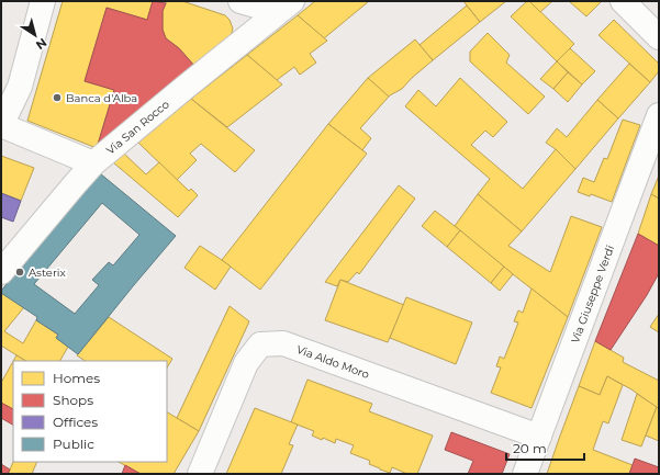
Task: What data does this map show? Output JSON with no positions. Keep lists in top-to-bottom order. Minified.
{"streets":{"street":["Via San Rocco","Via Giuseppe Verdi","Via Aldo Moro"]},"crossings":[["Via Giuseppe Verdi","Via Aldo Moro"]],"places":["Banca d'Alba","Asterix"],"legend":["Homes","Shops","Offices","Public"],"scale_bar":"20 m","north":"bottom right"}
